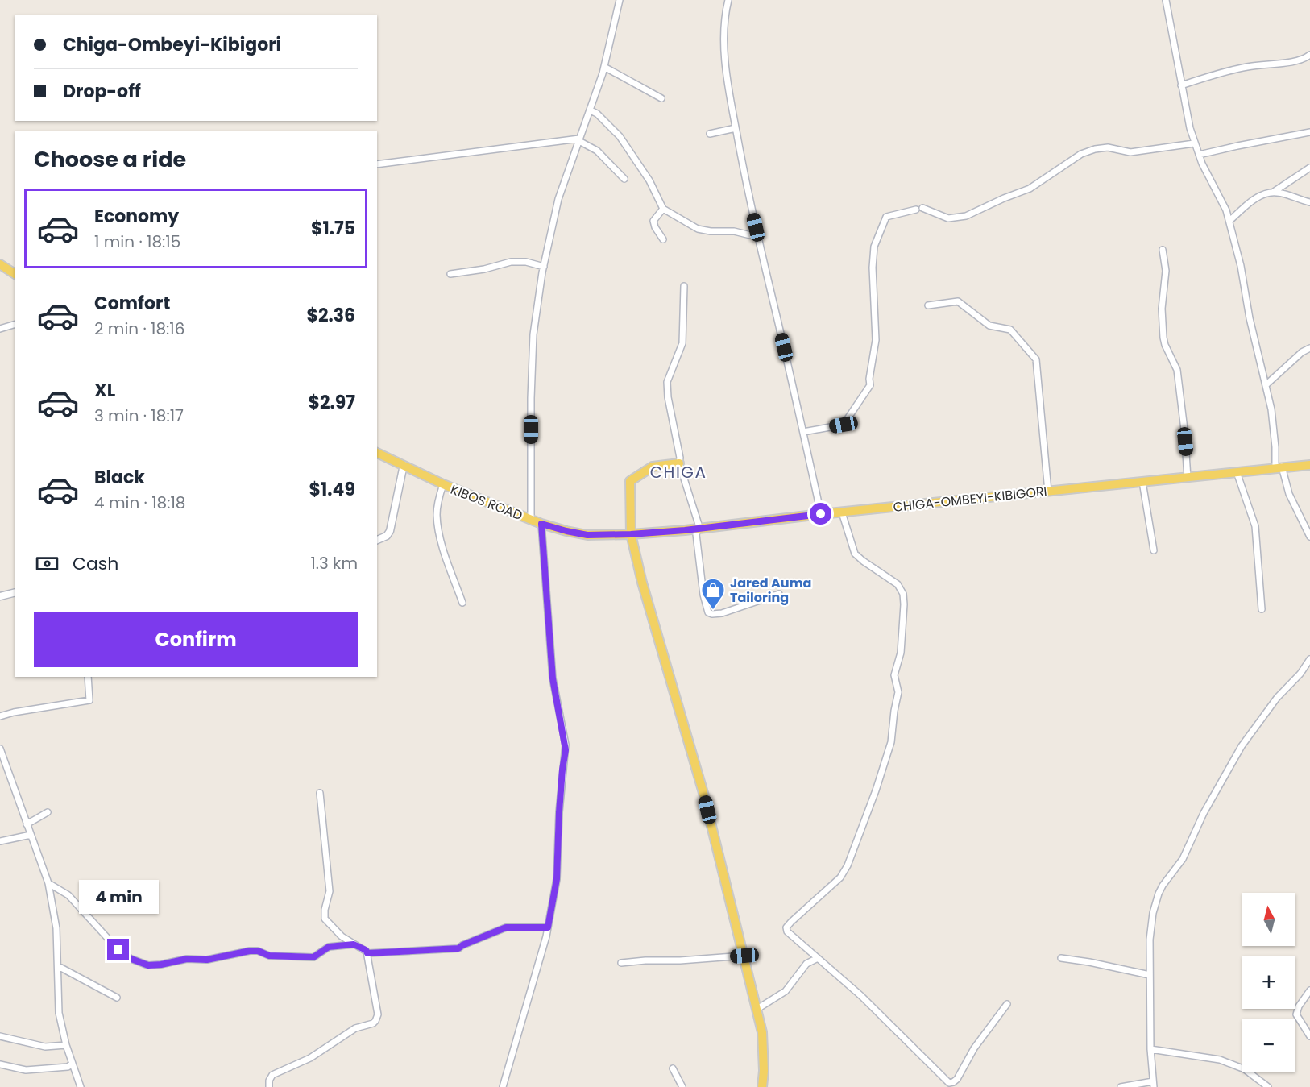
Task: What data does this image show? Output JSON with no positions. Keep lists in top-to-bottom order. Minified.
{"streets":{"main road":["CHIGA-OMBEYI-KIBIGORI","KIBOS ROAD"]},"crossings":[["CHIGA-OMBEYI-KIBIGORI","KIBOS ROAD"]],"districts":["CHIGA"],"places":{"shop":["Jared Auma Tailoring"]},"north":"top","page":{"banner":["Chiga-Ombeyi-Kibigori","Drop-off"],"heading":"Choose a ride","list":[{"name":"Economy","note":"1 min · 18:15","value":"$1.75"},{"name":"Comfort","note":"2 min · 18:16","value":"$2.36"},{"name":"XL","note":"3 min · 18:17","value":"$2.97"},{"name":"Black","note":"4 min · 18:18","value":"$1.49"}],"pay":["Cash","1.3 km"],"buttons":"Confirm","bubble":"4 min","map_buttons":["+","−"]}}
